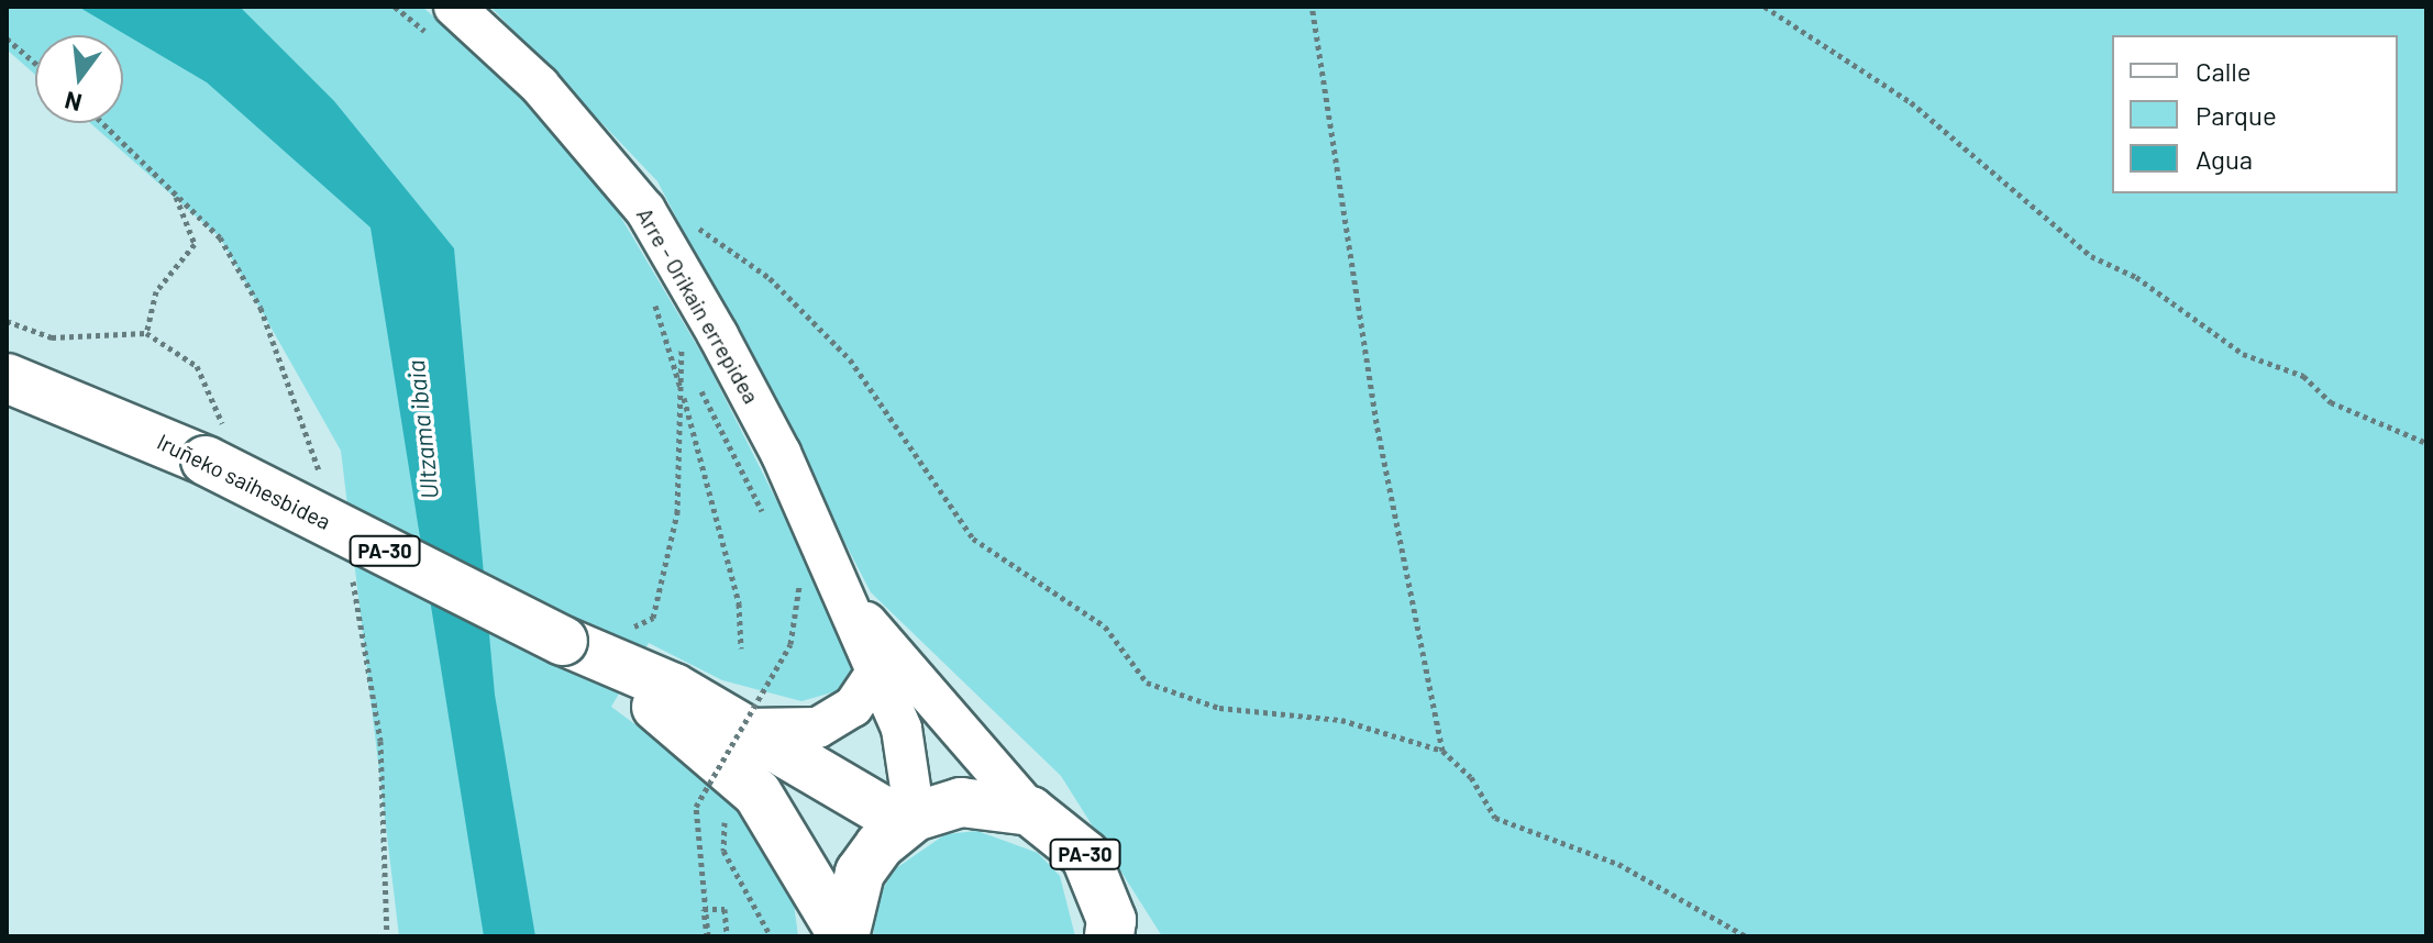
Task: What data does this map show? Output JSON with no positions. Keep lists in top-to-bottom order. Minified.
{"streets":{"highway":["Iruñeko saihesbidea","PA-30"],"main road":["Arre - Orikain errepidea"]},"crossings":[["Arre - Orikain errepidea","Iruñeko saihesbidea"],["Arre - Orikain errepidea","PA-30"],["Iruñeko saihesbidea","PA-30"]],"water":["Ultzama ibaia"],"legend":["Calle","Parque","Agua"],"north":"bottom"}
